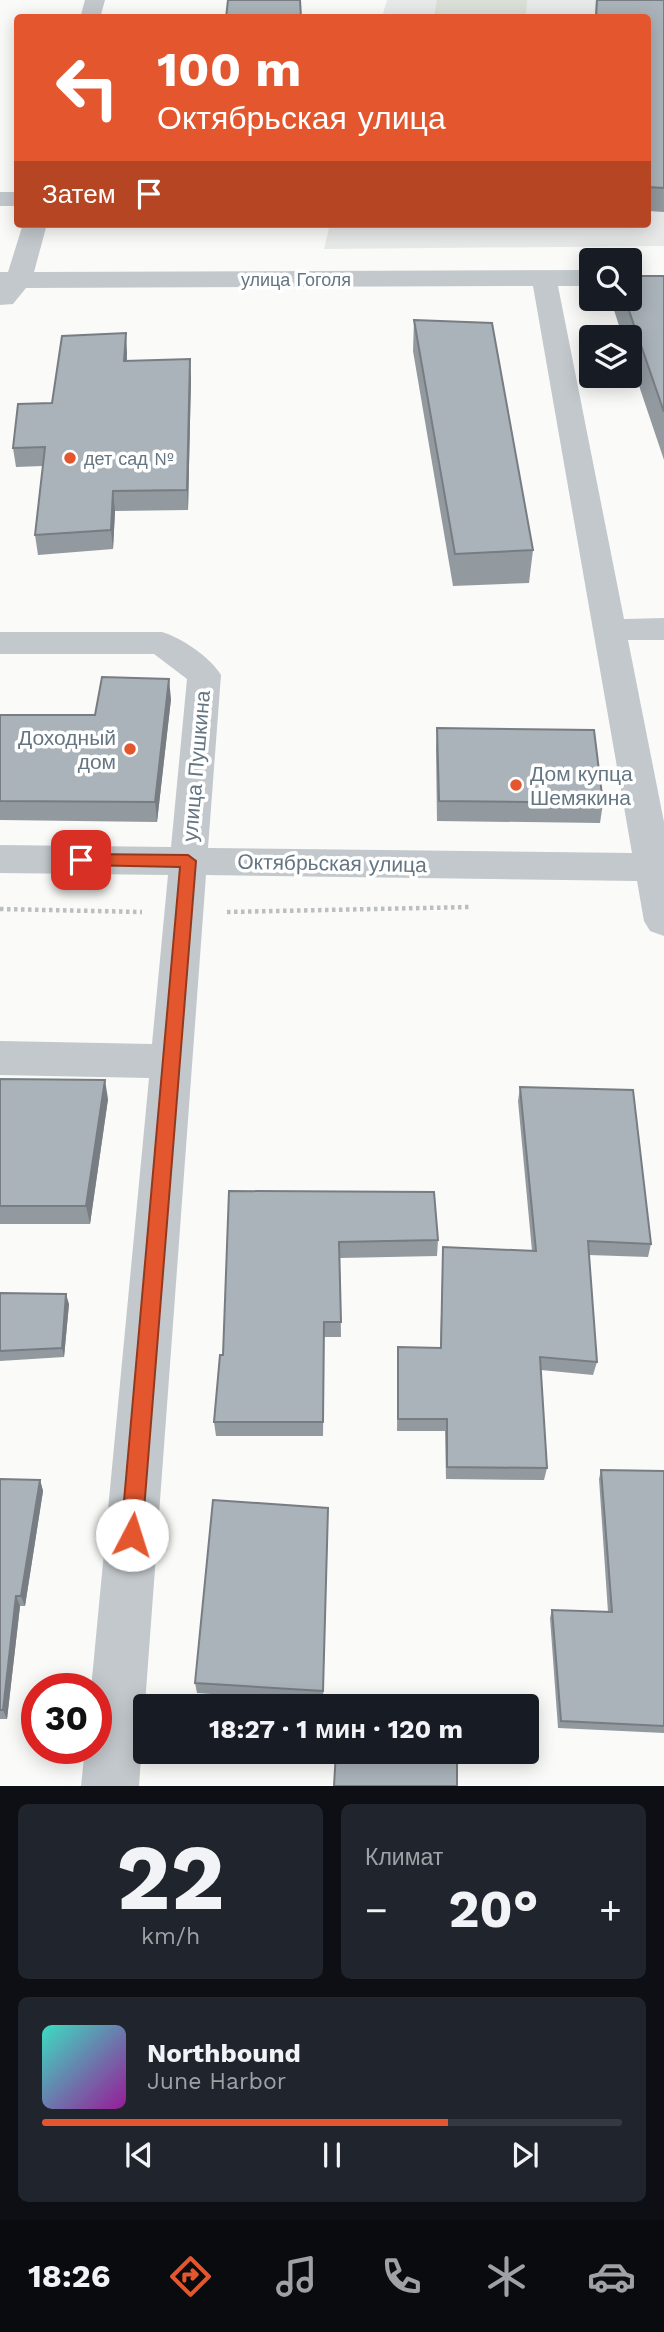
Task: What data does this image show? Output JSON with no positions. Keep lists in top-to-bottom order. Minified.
{"streets":{"street":["улица Гоголя","улица Пушкина","Октябрьская улица"]},"crossings":[["улица Пушкина","Октябрьская улица"]],"places":["дет сад №","Доходный дом","Дом купца Шемякина"],"page":{"turn":["100 m","Октябрьская улица"],"then":"Затем","limit":"30","trip":"18:27 · 1 мин · 120 m","tile":[["22","km/h"],"Климат"],"heat":["−","20°","+"],"song":["Northbound","June Harbor"],"tabs":"18:26"}}
